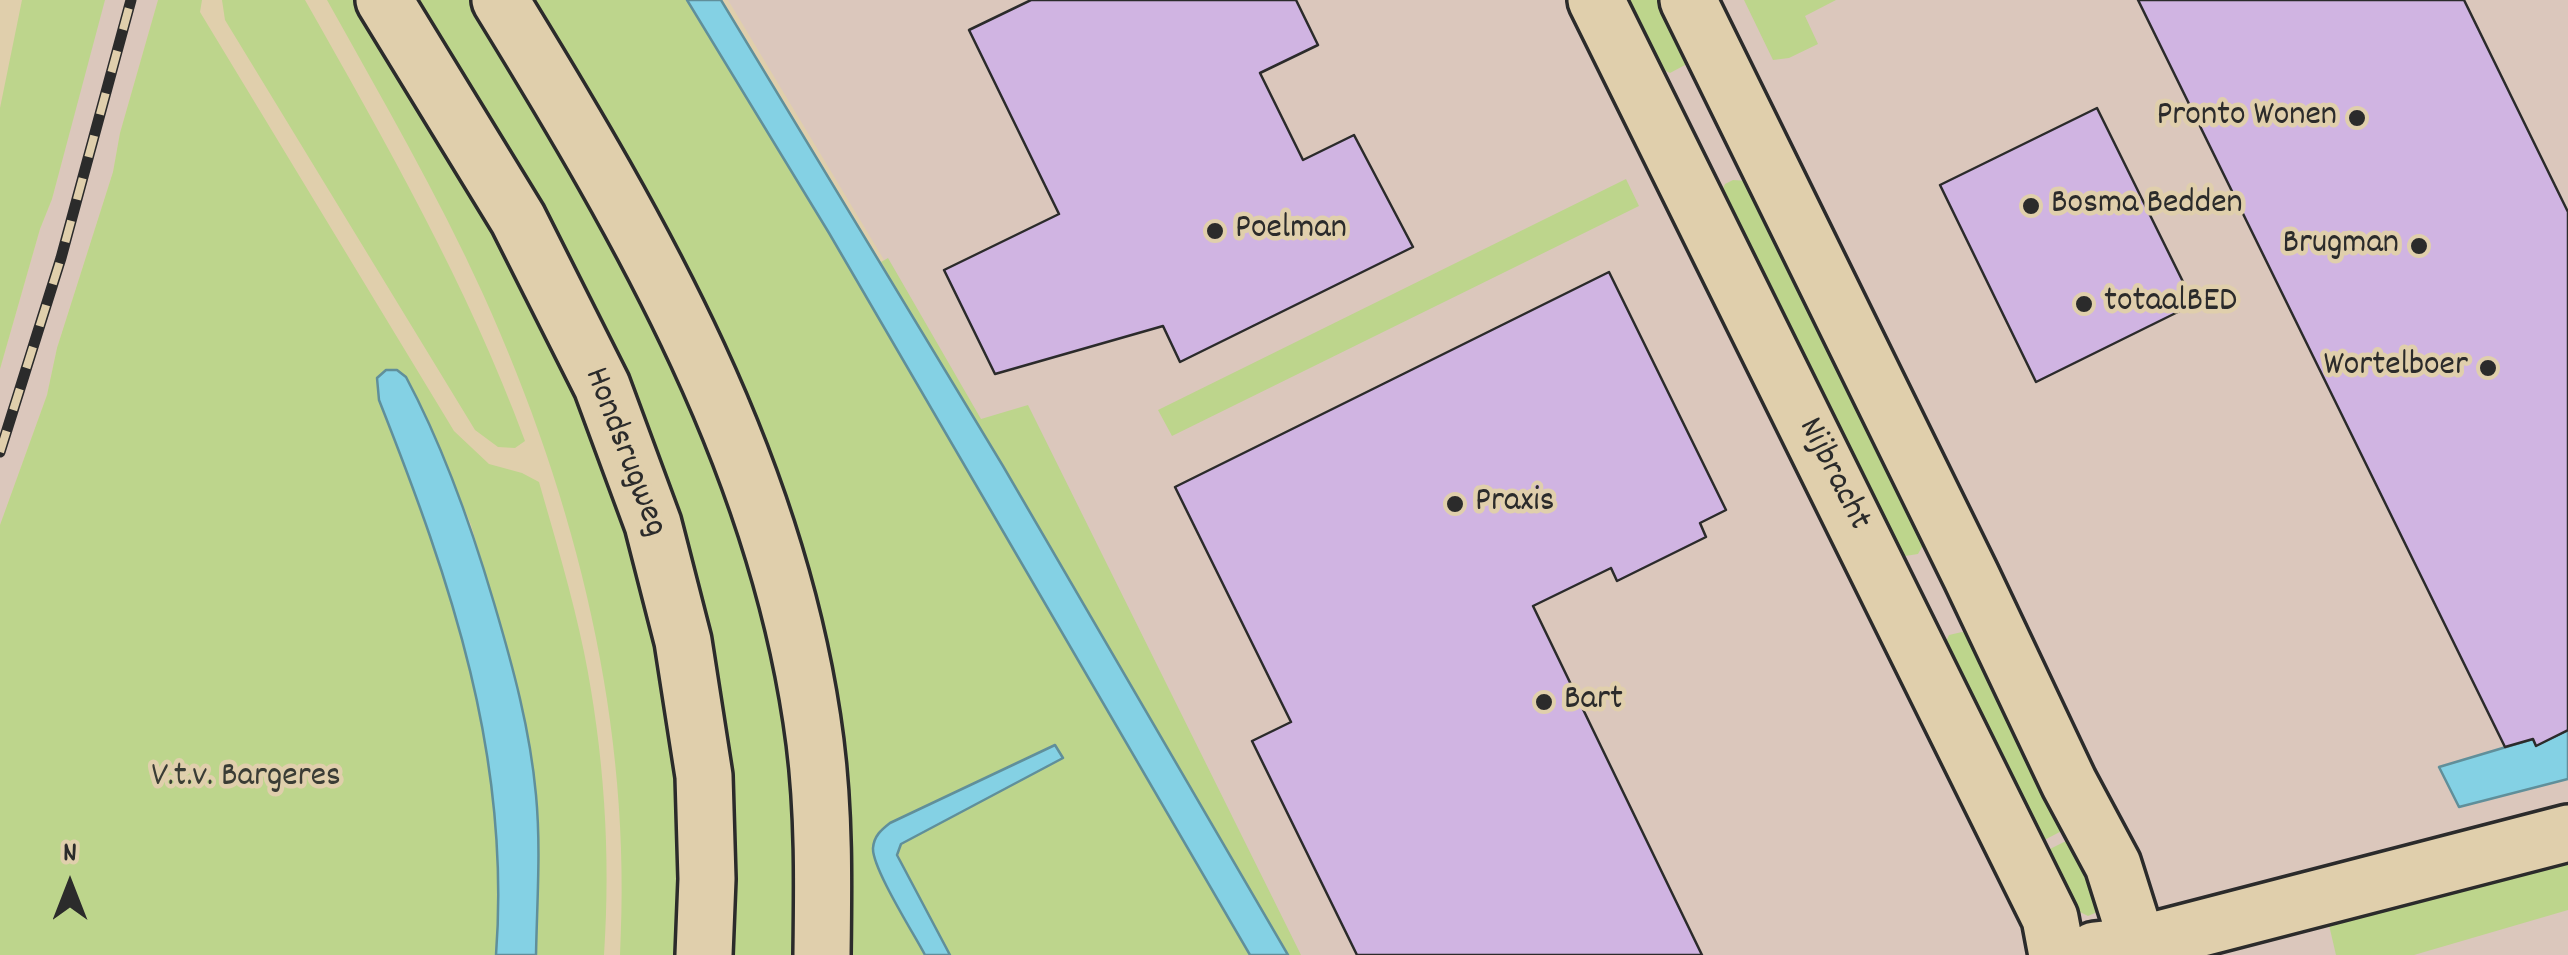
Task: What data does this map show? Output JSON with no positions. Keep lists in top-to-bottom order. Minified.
{"streets":{"street":["Hondsrugweg","Nijbracht"]},"parks":["V.t.v. Bargeres"],"places":["Pronto Wonen","Bosma Bedden","Poelman","Brugman","totaalBED","Wortelboer","Praxis","Bart"],"north":"top"}
